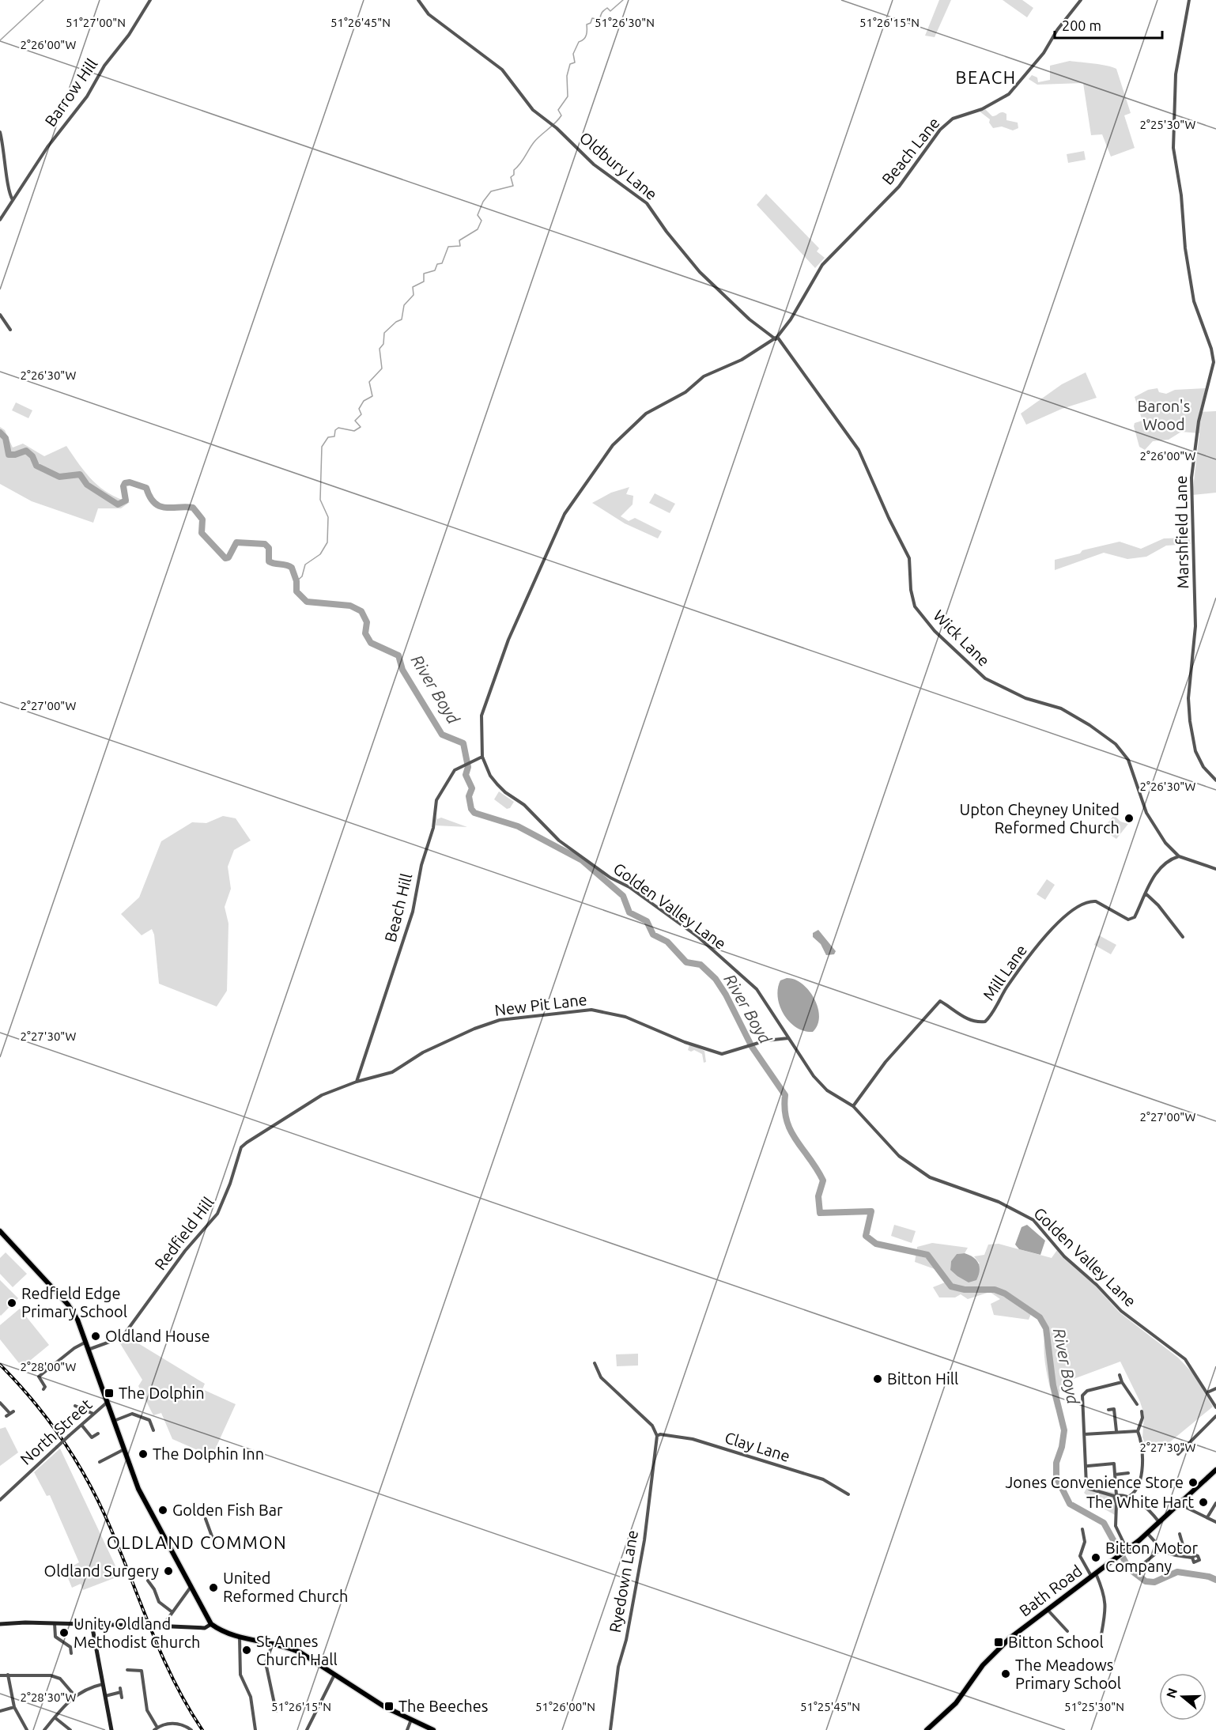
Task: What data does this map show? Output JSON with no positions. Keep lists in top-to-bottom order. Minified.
{"streets":{"main road":["Bath Road"],"street":["Barrow Hill","Beach Lane","Oldbury Lane","Marshfield Lane","Wick Lane","Golden Valley Lane","Beach Hill","Mill Lane","New Pit Lane","Redfield Hill","North Street","Clay Lane","Ryedown Lane"]},"crossings":[["Beach Lane","Oldbury Lane"],["Beach Lane","Wick Lane"],["Oldbury Lane","Wick Lane"],["Wick Lane","Mill Lane"],["Golden Valley Lane","Beach Hill"],["Golden Valley Lane","Mill Lane"],["Golden Valley Lane","New Pit Lane"],["Beach Hill","New Pit Lane"],["Beach Hill","Redfield Hill"],["New Pit Lane","Redfield Hill"],["Clay Lane","Ryedown Lane"]],"districts":["BEACH","OLDLAND COMMON"],"water":["River Boyd"],"parks":["Baron's Wood"],"places":{"other":["Upton Cheyney United Reformed Church","Redfield Edge Primary School","Oldland House","Bitton Hill","The Dolphin Inn","Jones Convenience Store","The White Hart","Golden Fish Bar","Bitton Motor Company","Oldland Surgery","United Reformed Church","Unity Oldland Methodist Church","St Annes Church Hall","The Meadows Primary School"],"transit":["The Dolphin","Bitton School","The Beeches"]},"scale_bar":"200 m","north":"left","coordinates":["51°27'00\"N","51°26'45\"N","51°26'30\"N","51°26'15\"N","2°26'00\"W","2°25'30\"W","2°26'30\"W","2°27'00\"W","2°27'30\"W","2°28'00\"W","2°28'30\"W","51°26'00\"N","51°25'45\"N","51°25'30\"N"]}
